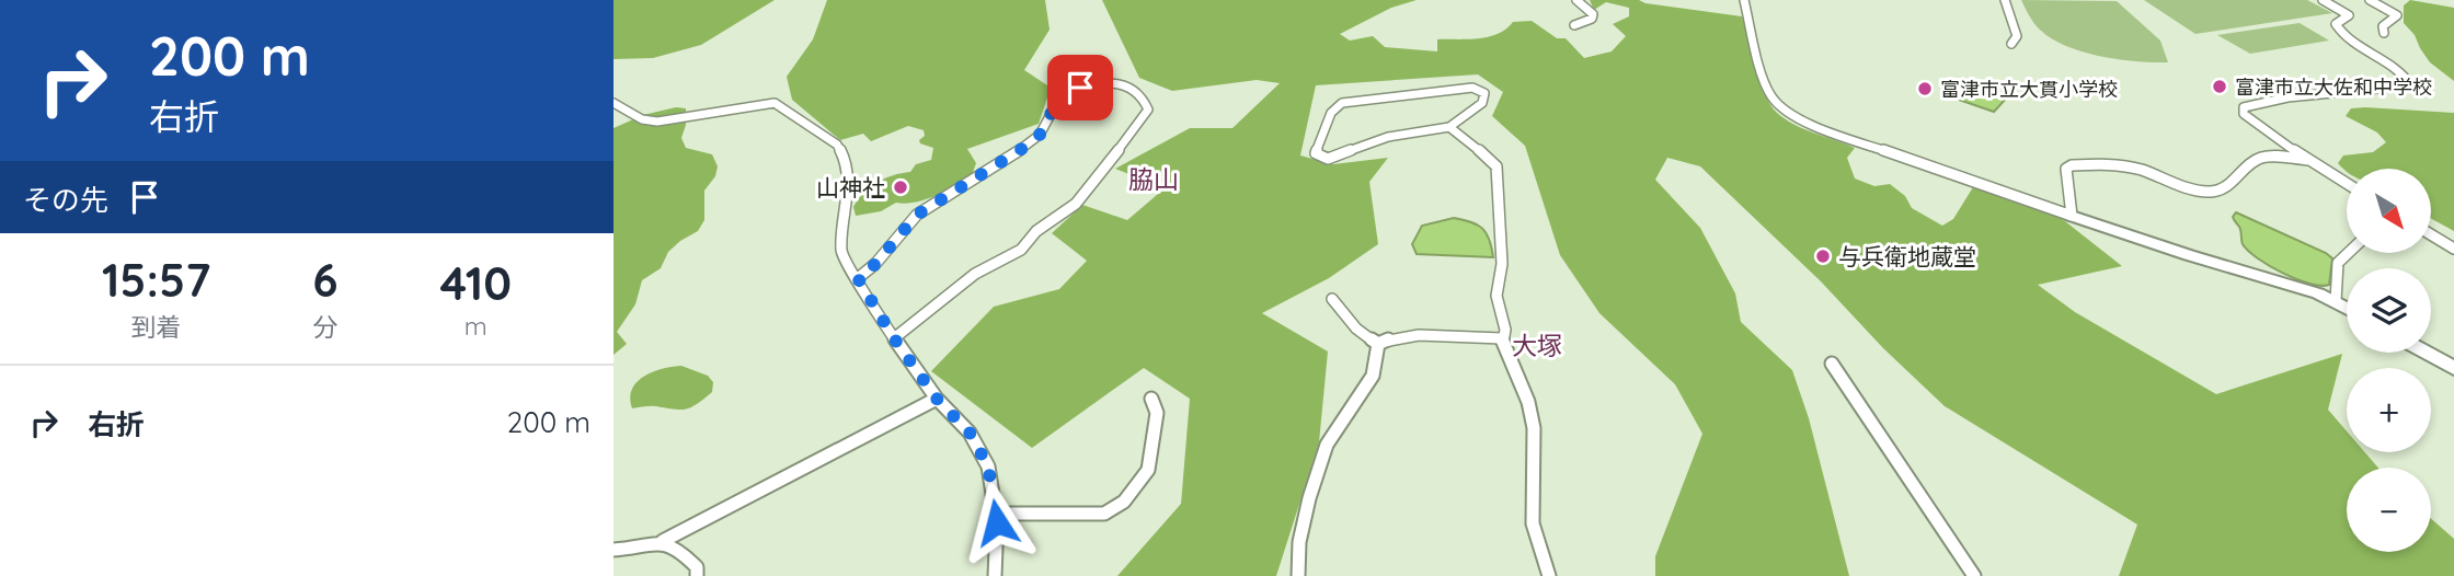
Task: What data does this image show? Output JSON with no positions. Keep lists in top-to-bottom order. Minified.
{"districts":["脇山","大塚"],"places":["富津市立大佐和中学校","富津市立大貫小学校","山神社","与兵衛地蔵堂"],"north":"bottom right","page":{"turn":["200 m","右折"],"then":"その先","map_buttons":["+","−"],"eta":["15:57","到着","6","分","410","m"],"list":[{"name":"右折","value":"200 m"}]}}
